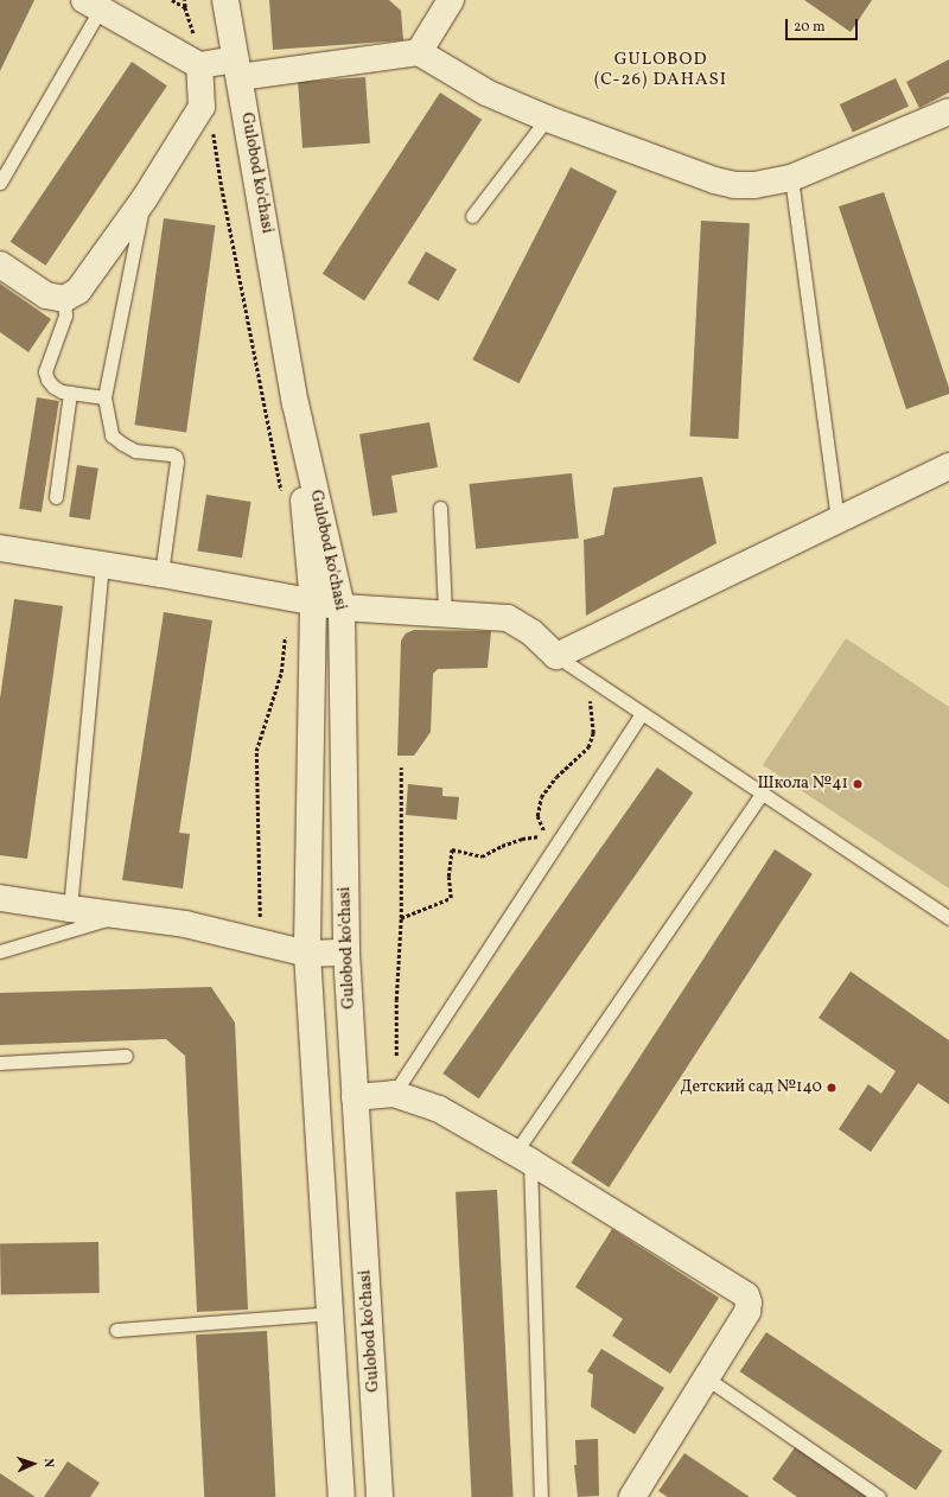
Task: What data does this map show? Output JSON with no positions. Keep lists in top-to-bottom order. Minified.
{"streets":{"street":["Gulobod ko'chasi"]},"districts":["GULOBOD (C-26) DAHASI"],"places":["Школа №41","Детский сад №140"],"scale_bar":"20 m","north":"right"}
